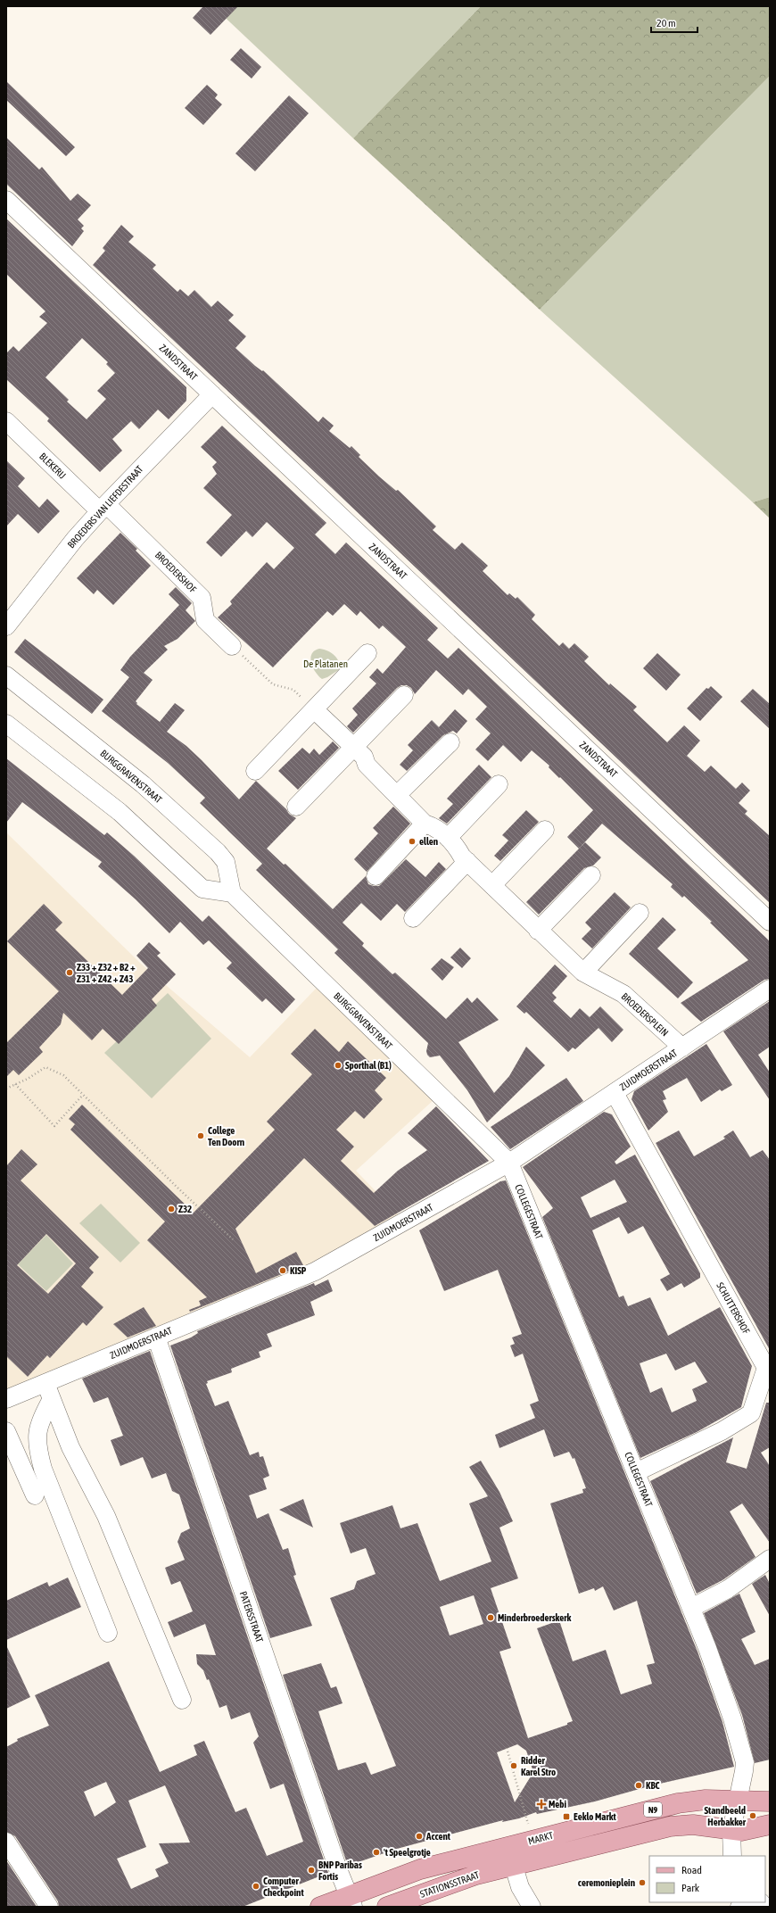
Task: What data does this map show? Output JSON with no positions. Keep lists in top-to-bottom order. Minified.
{"streets":{"main road":["N9","MARKT","STATIONSSTRAAT"],"street":["ZANDSTRAAT","BLEKERIJ","BROEDERS VAN LIEFDESTRAAT","BROEDERSHOF","BURGGRAVENSTRAAT","BROEDERSPLEIN","ZUIDMOERSTRAAT","COLLEGESTRAAT","SCHUTTERSHOF","PATERSSTRAAT"]},"crossings":[["ZANDSTRAAT","BROEDERS VAN LIEFDESTRAAT"],["BLEKERIJ","BROEDERS VAN LIEFDESTRAAT"],["BLEKERIJ","BROEDERSHOF"],["BROEDERS VAN LIEFDESTRAAT","BROEDERSHOF"],["BURGGRAVENSTRAAT","ZUIDMOERSTRAAT"],["BURGGRAVENSTRAAT","COLLEGESTRAAT"],["BROEDERSPLEIN","ZUIDMOERSTRAAT"],["ZUIDMOERSTRAAT","COLLEGESTRAAT"],["ZUIDMOERSTRAAT","SCHUTTERSHOF"],["ZUIDMOERSTRAAT","PATERSSTRAAT"],["COLLEGESTRAAT","SCHUTTERSHOF"],["COLLEGESTRAAT","MARKT"],["PATERSSTRAAT","N9"],["PATERSSTRAAT","MARKT"],["N9","MARKT"],["MARKT","STATIONSSTRAAT"]],"parks":["De Platanen"],"places":{"other":["ellen","Z33 + Z32 + B2 + Z31 + Z42 + Z43","Sporthal (B1)","College Ten Doorn","Z32","KISP","Minderbroederskerk","Ridder Karel Stro","KBC","Standbeeld Herbakker","Accent","'t Speelgrotje","BNP Paribas Fortis","ceremonieplein","Computer Checkpoint"],"health":["Mebi"],"transit":["Eeklo Markt"]},"legend":["Road","Park"],"scale_bar":"20 m"}
